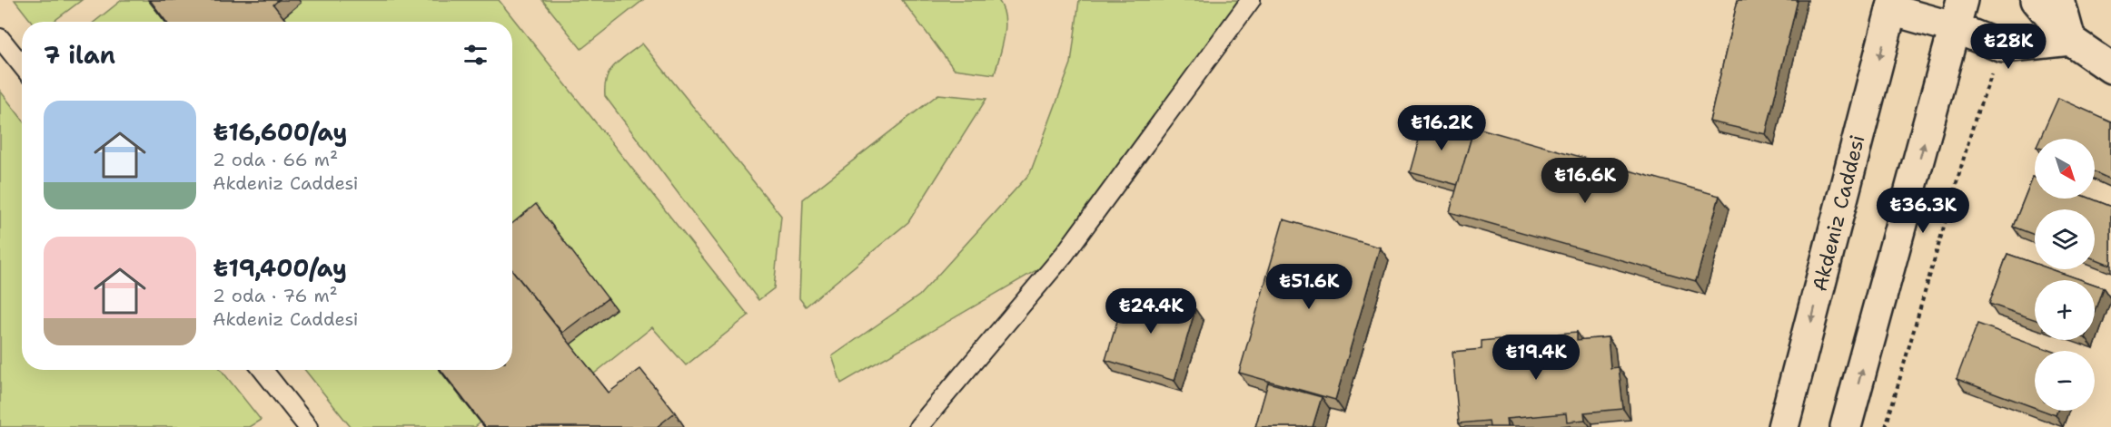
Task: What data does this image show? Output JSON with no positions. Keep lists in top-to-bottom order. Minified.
{"streets":{"main road":["Akdeniz Caddesi"]},"north":"bottom right","page":{"heading":"7 ilan","price":["₺28K","₺16.2K","₺16.6K","₺36.3K","₺51.6K","₺24.4K","₺19.4K"],"list":[{"name":"₺16,600/ay","note":"2 oda · 66 m² · Akdeniz Caddesi"},{"name":"₺19,400/ay","note":"2 oda · 76 m² · Akdeniz Caddesi"}],"map_buttons":["+","−"]}}
